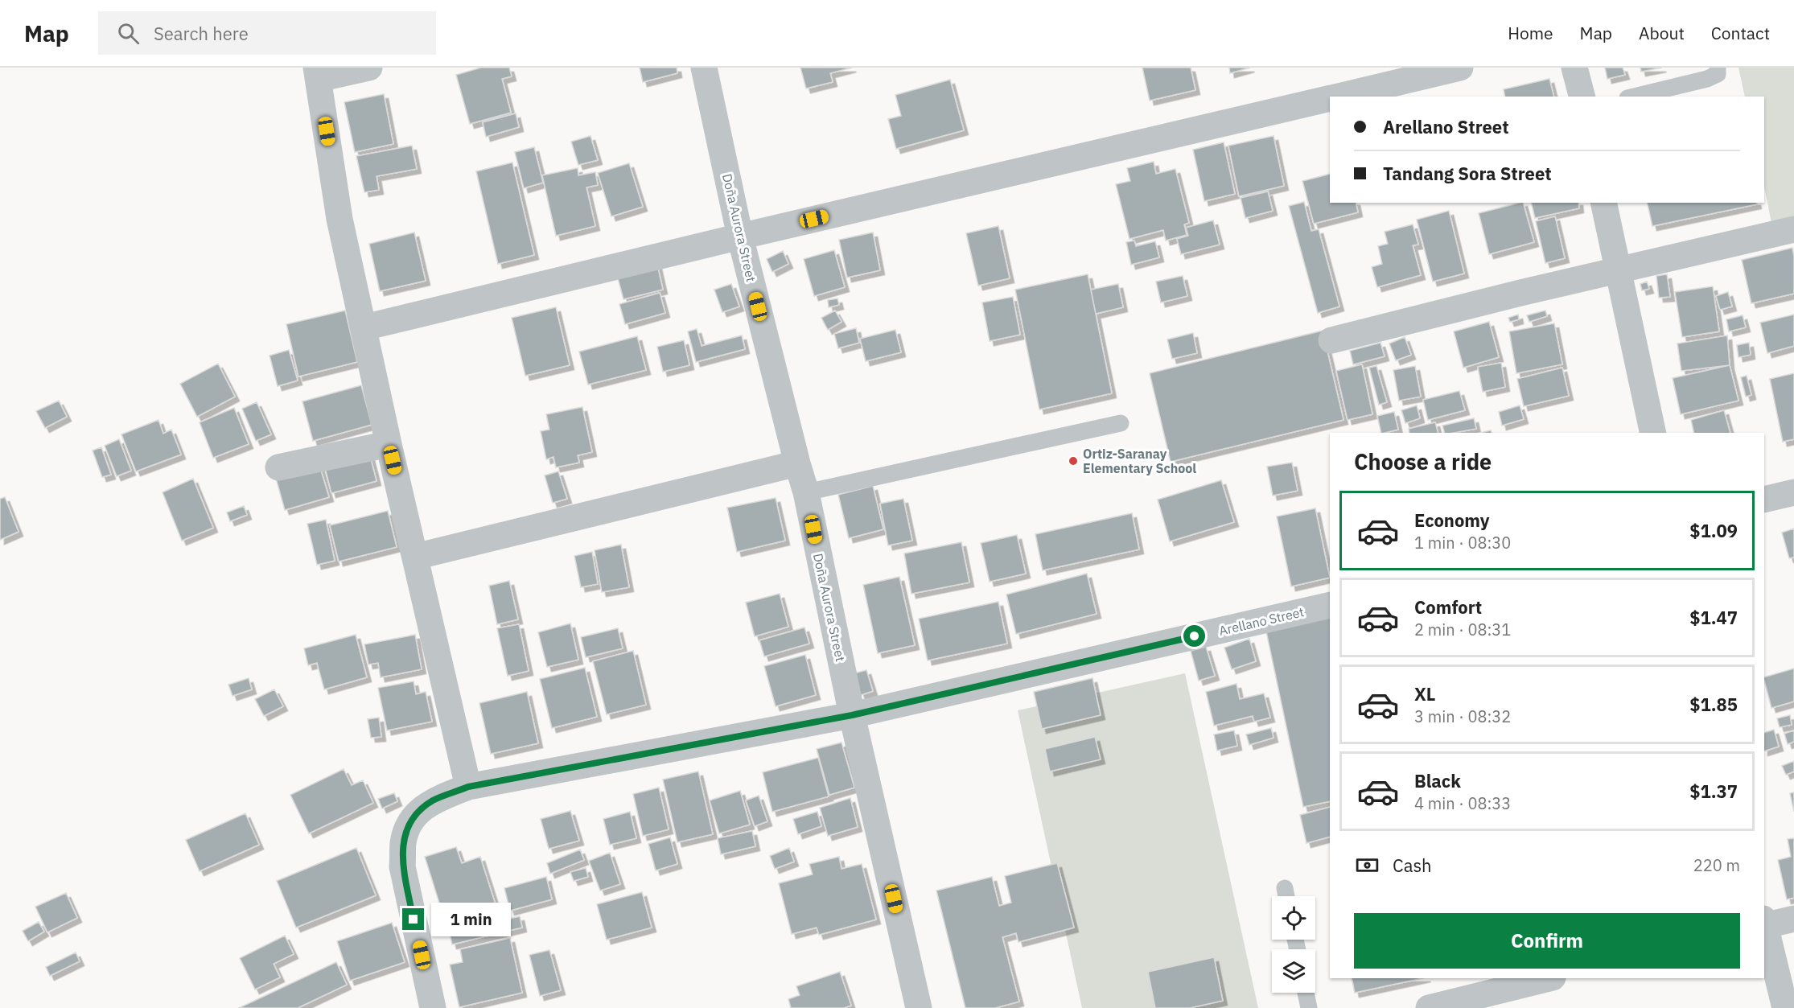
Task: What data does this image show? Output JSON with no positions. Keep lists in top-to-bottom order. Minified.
{"streets":{"street":["Doña Aurora Street","Arellano Street"]},"crossings":[["Doña Aurora Street","Arellano Street"]],"places":["Ortiz-Saranay Elementary School"],"page":{"header":"Map","search":"Search here","nav":["Home","Map","About","Contact"],"banner":["Arellano Street","Tandang Sora Street"],"heading":"Choose a ride","list":[{"name":"Economy","note":"1 min · 08:30","value":"$1.09"},{"name":"Comfort","note":"2 min · 08:31","value":"$1.47"},{"name":"XL","note":"3 min · 08:32","value":"$1.85"},{"name":"Black","note":"4 min · 08:33","value":"$1.37"}],"pay":["Cash","220 m"],"bubble":"1 min","buttons":"Confirm"}}
